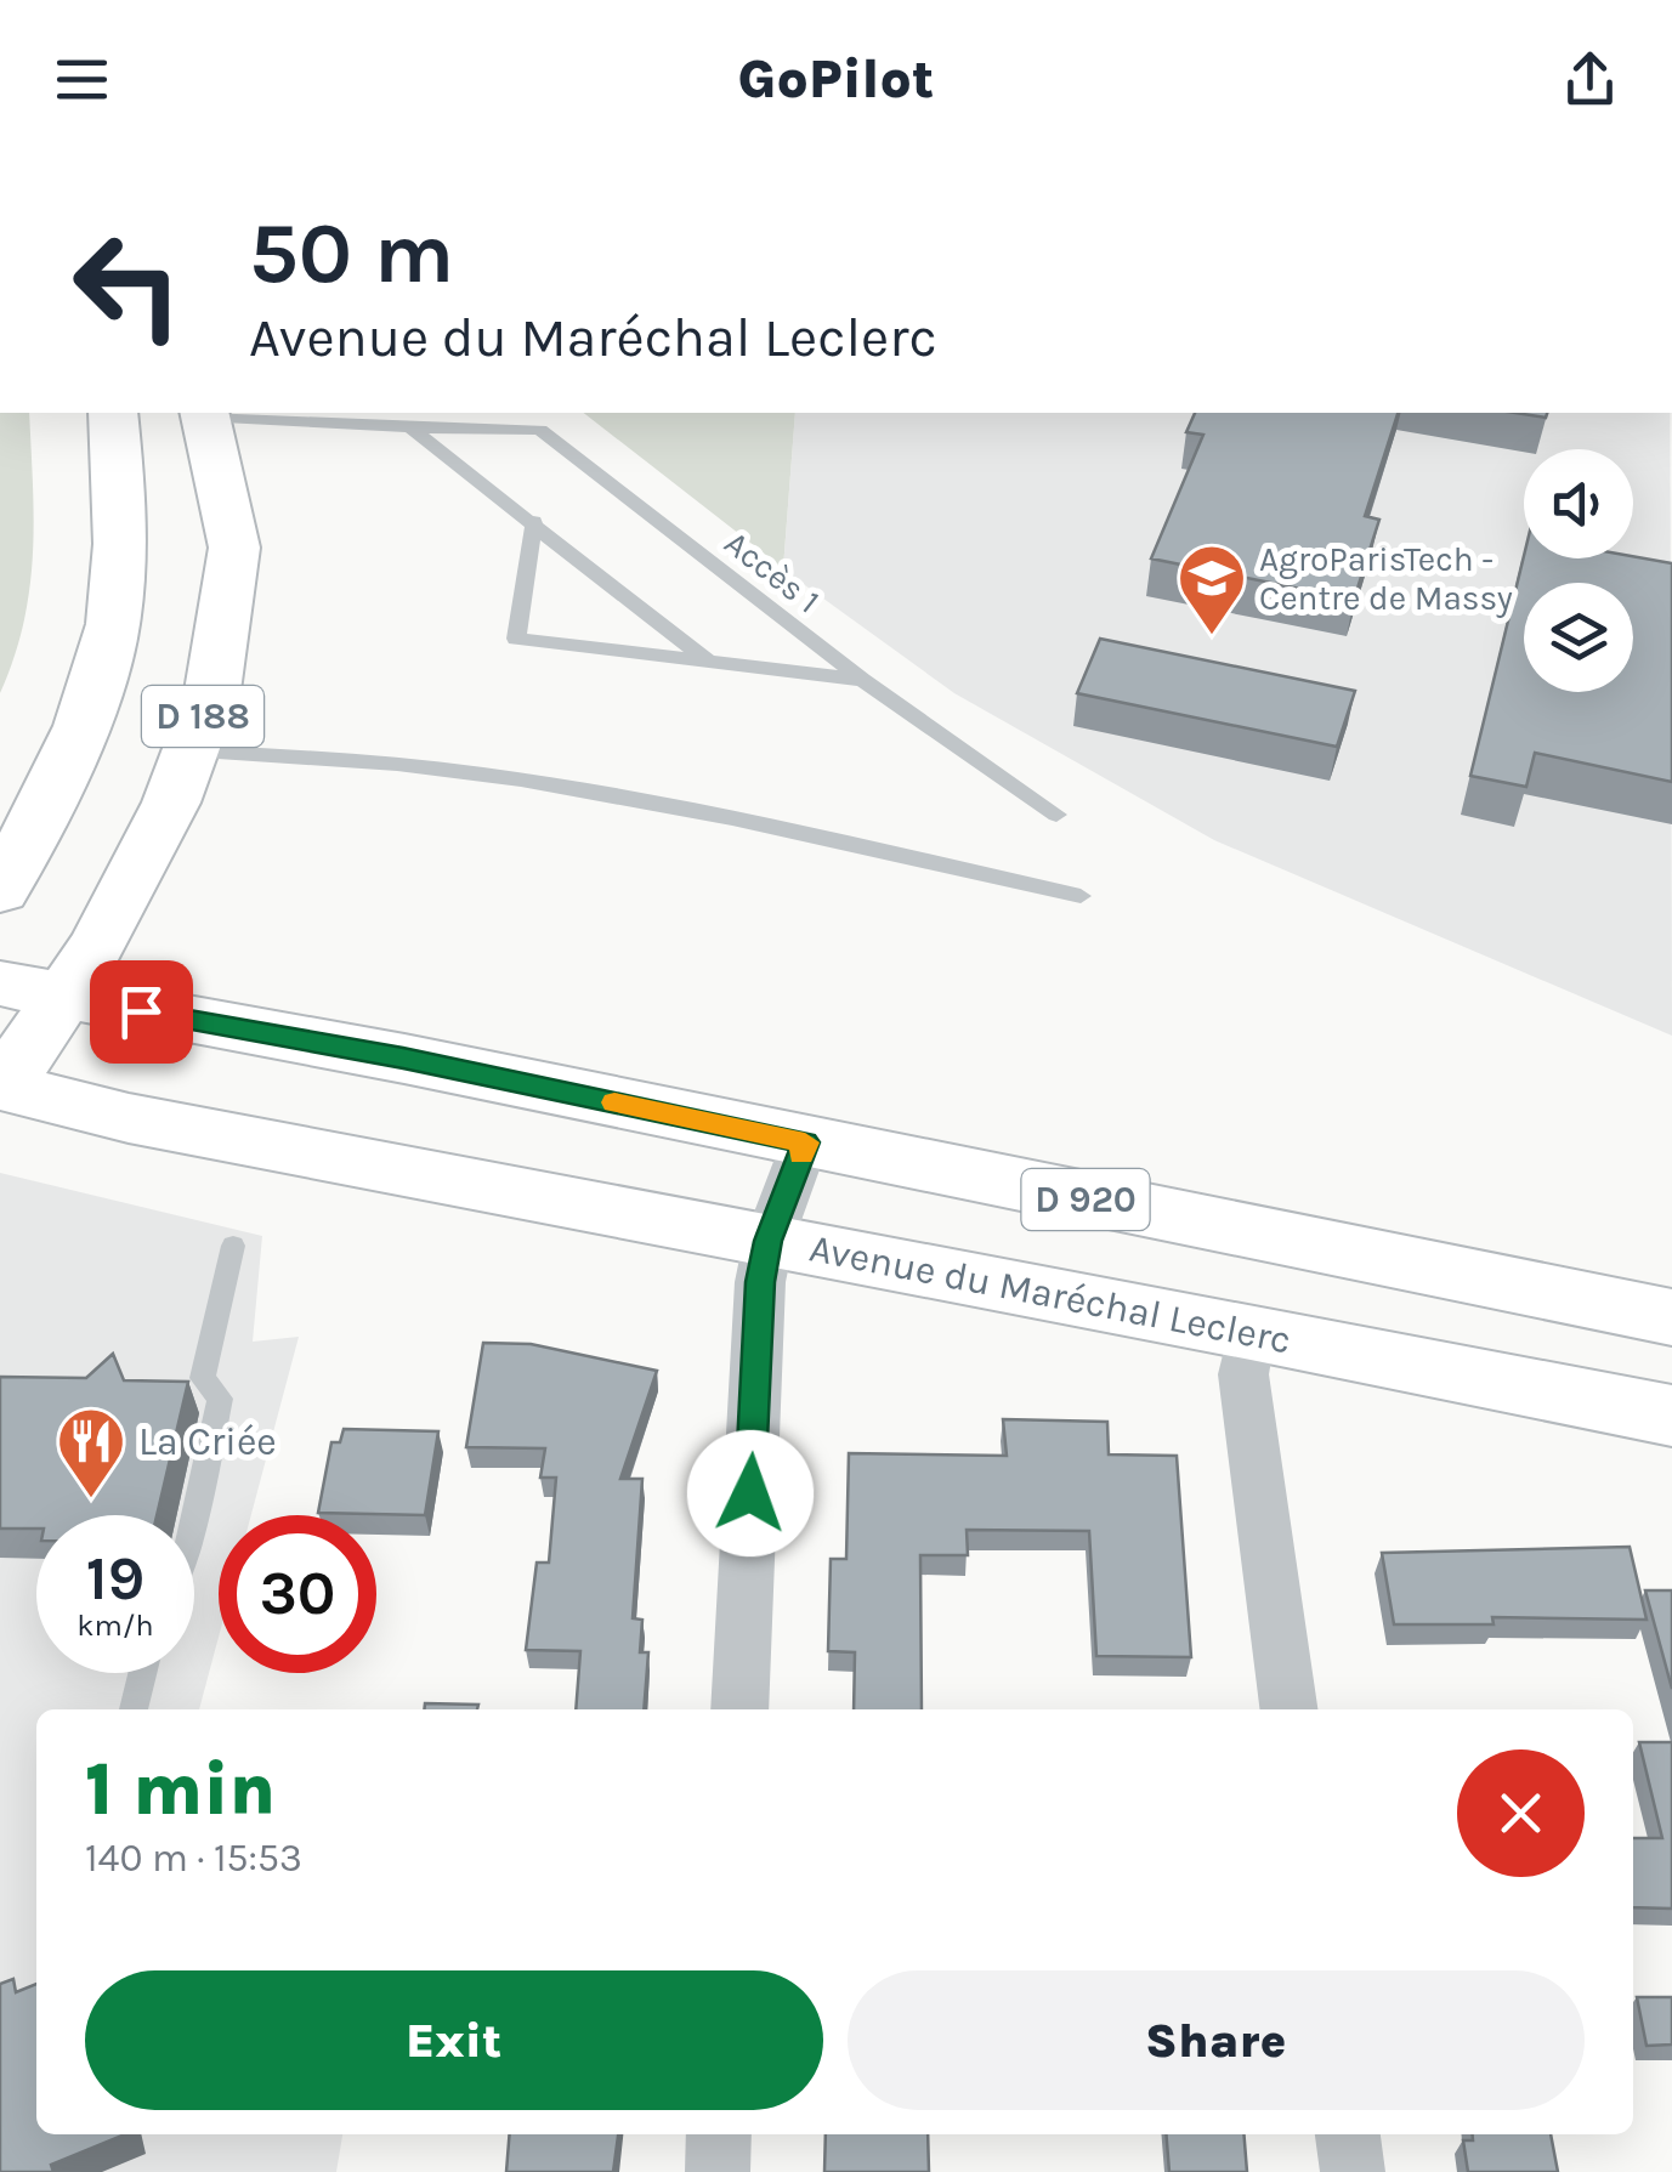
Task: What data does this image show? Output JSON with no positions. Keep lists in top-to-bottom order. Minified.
{"streets":{"main road":["D 188","D 920","Avenue du Maréchal Leclerc"],"lane":["Accès 1"]},"crossings":[["Accès 1","D 188"],["D 188","D 920"],["D 188","Avenue du Maréchal Leclerc"]],"places":{"school or university":["AgroParisTech - Centre de Massy"],"restaurant":["La Criée"]},"page":{"header":"GoPilot","turn":["50 m","Avenue du Maréchal Leclerc"],"speed":"19 km/h","limit":"30","heading":["1 min","140 m · 15:53"],"buttons":["Exit","Share"]}}
